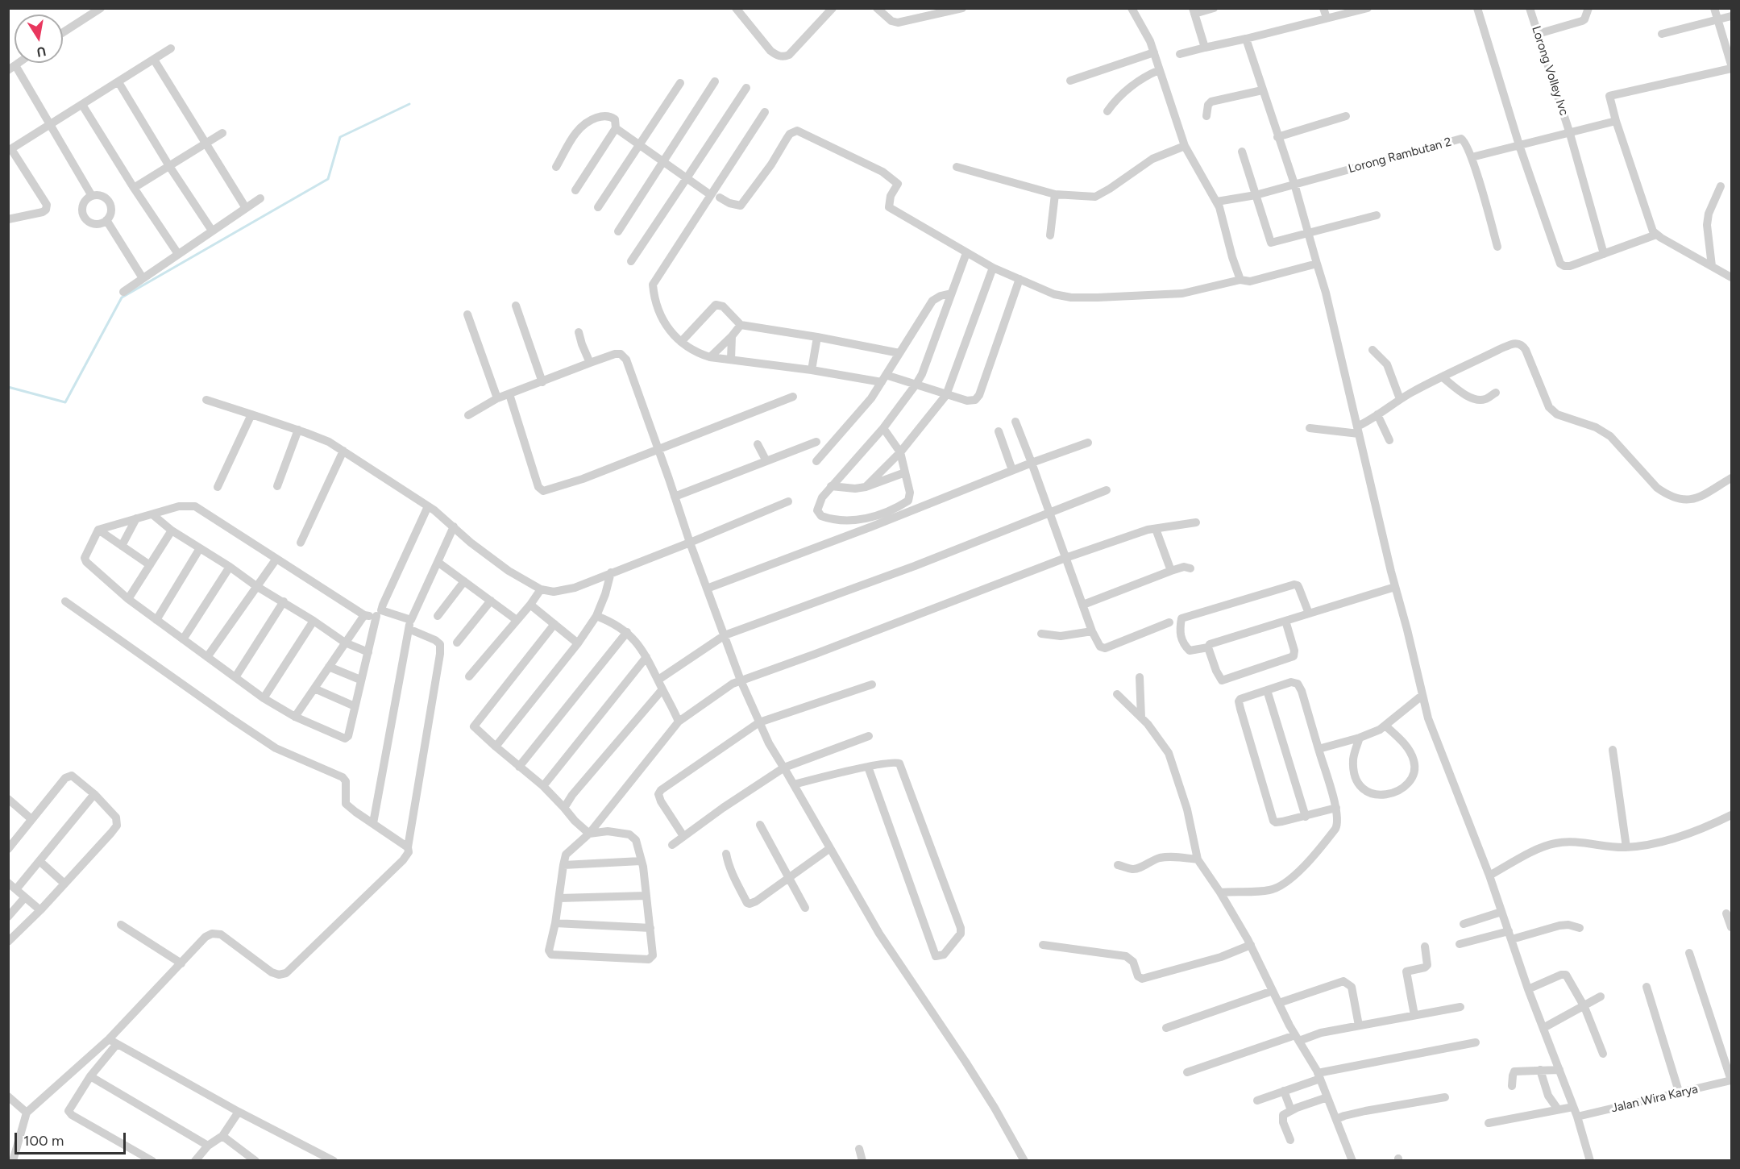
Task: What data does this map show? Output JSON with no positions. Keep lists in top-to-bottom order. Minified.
{"streets":{"street":["Lorong Volley Ivc","Lorong Rambutan 2","Jalan Wira Karya"]},"scale_bar":"100 m","north":"bottom"}
